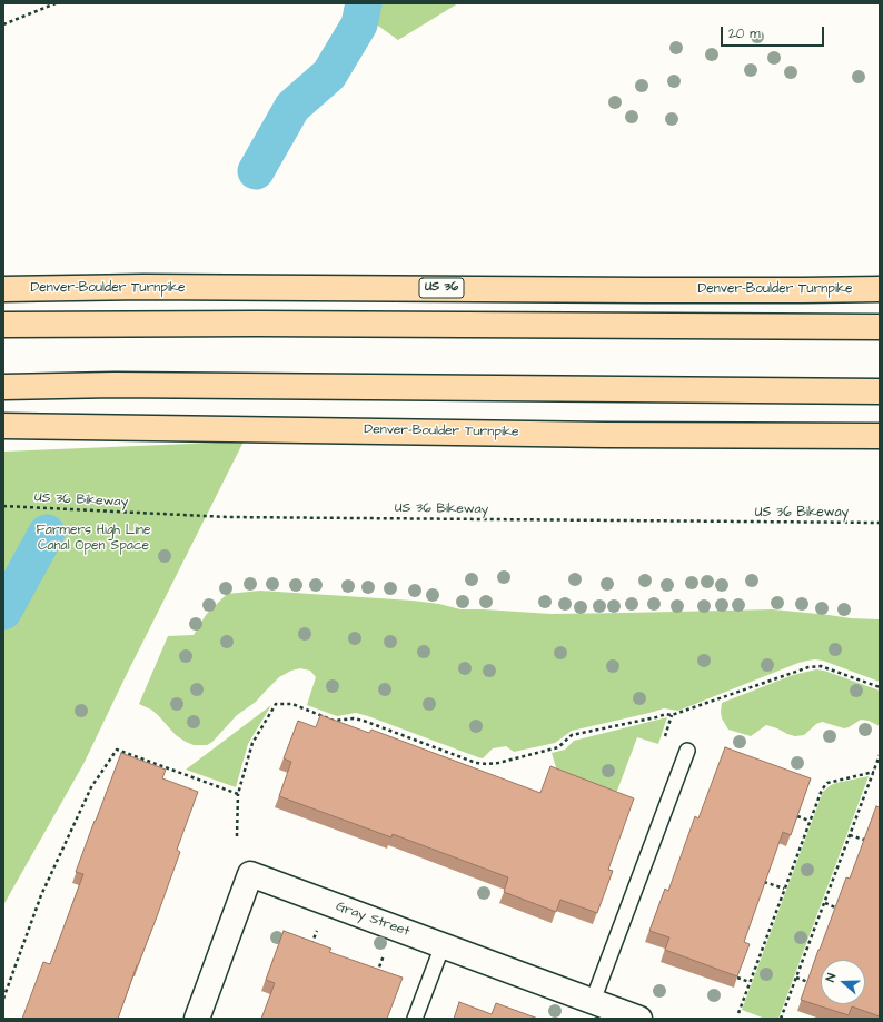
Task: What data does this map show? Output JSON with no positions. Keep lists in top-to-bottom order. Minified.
{"streets":{"highway":["Denver–Boulder Turnpike","US 36"],"street":["Gray Street"],"path":["US 36 Bikeway"]},"parks":["Farmers High Line Canal Open Space"],"scale_bar":"20 m","north":"left"}
